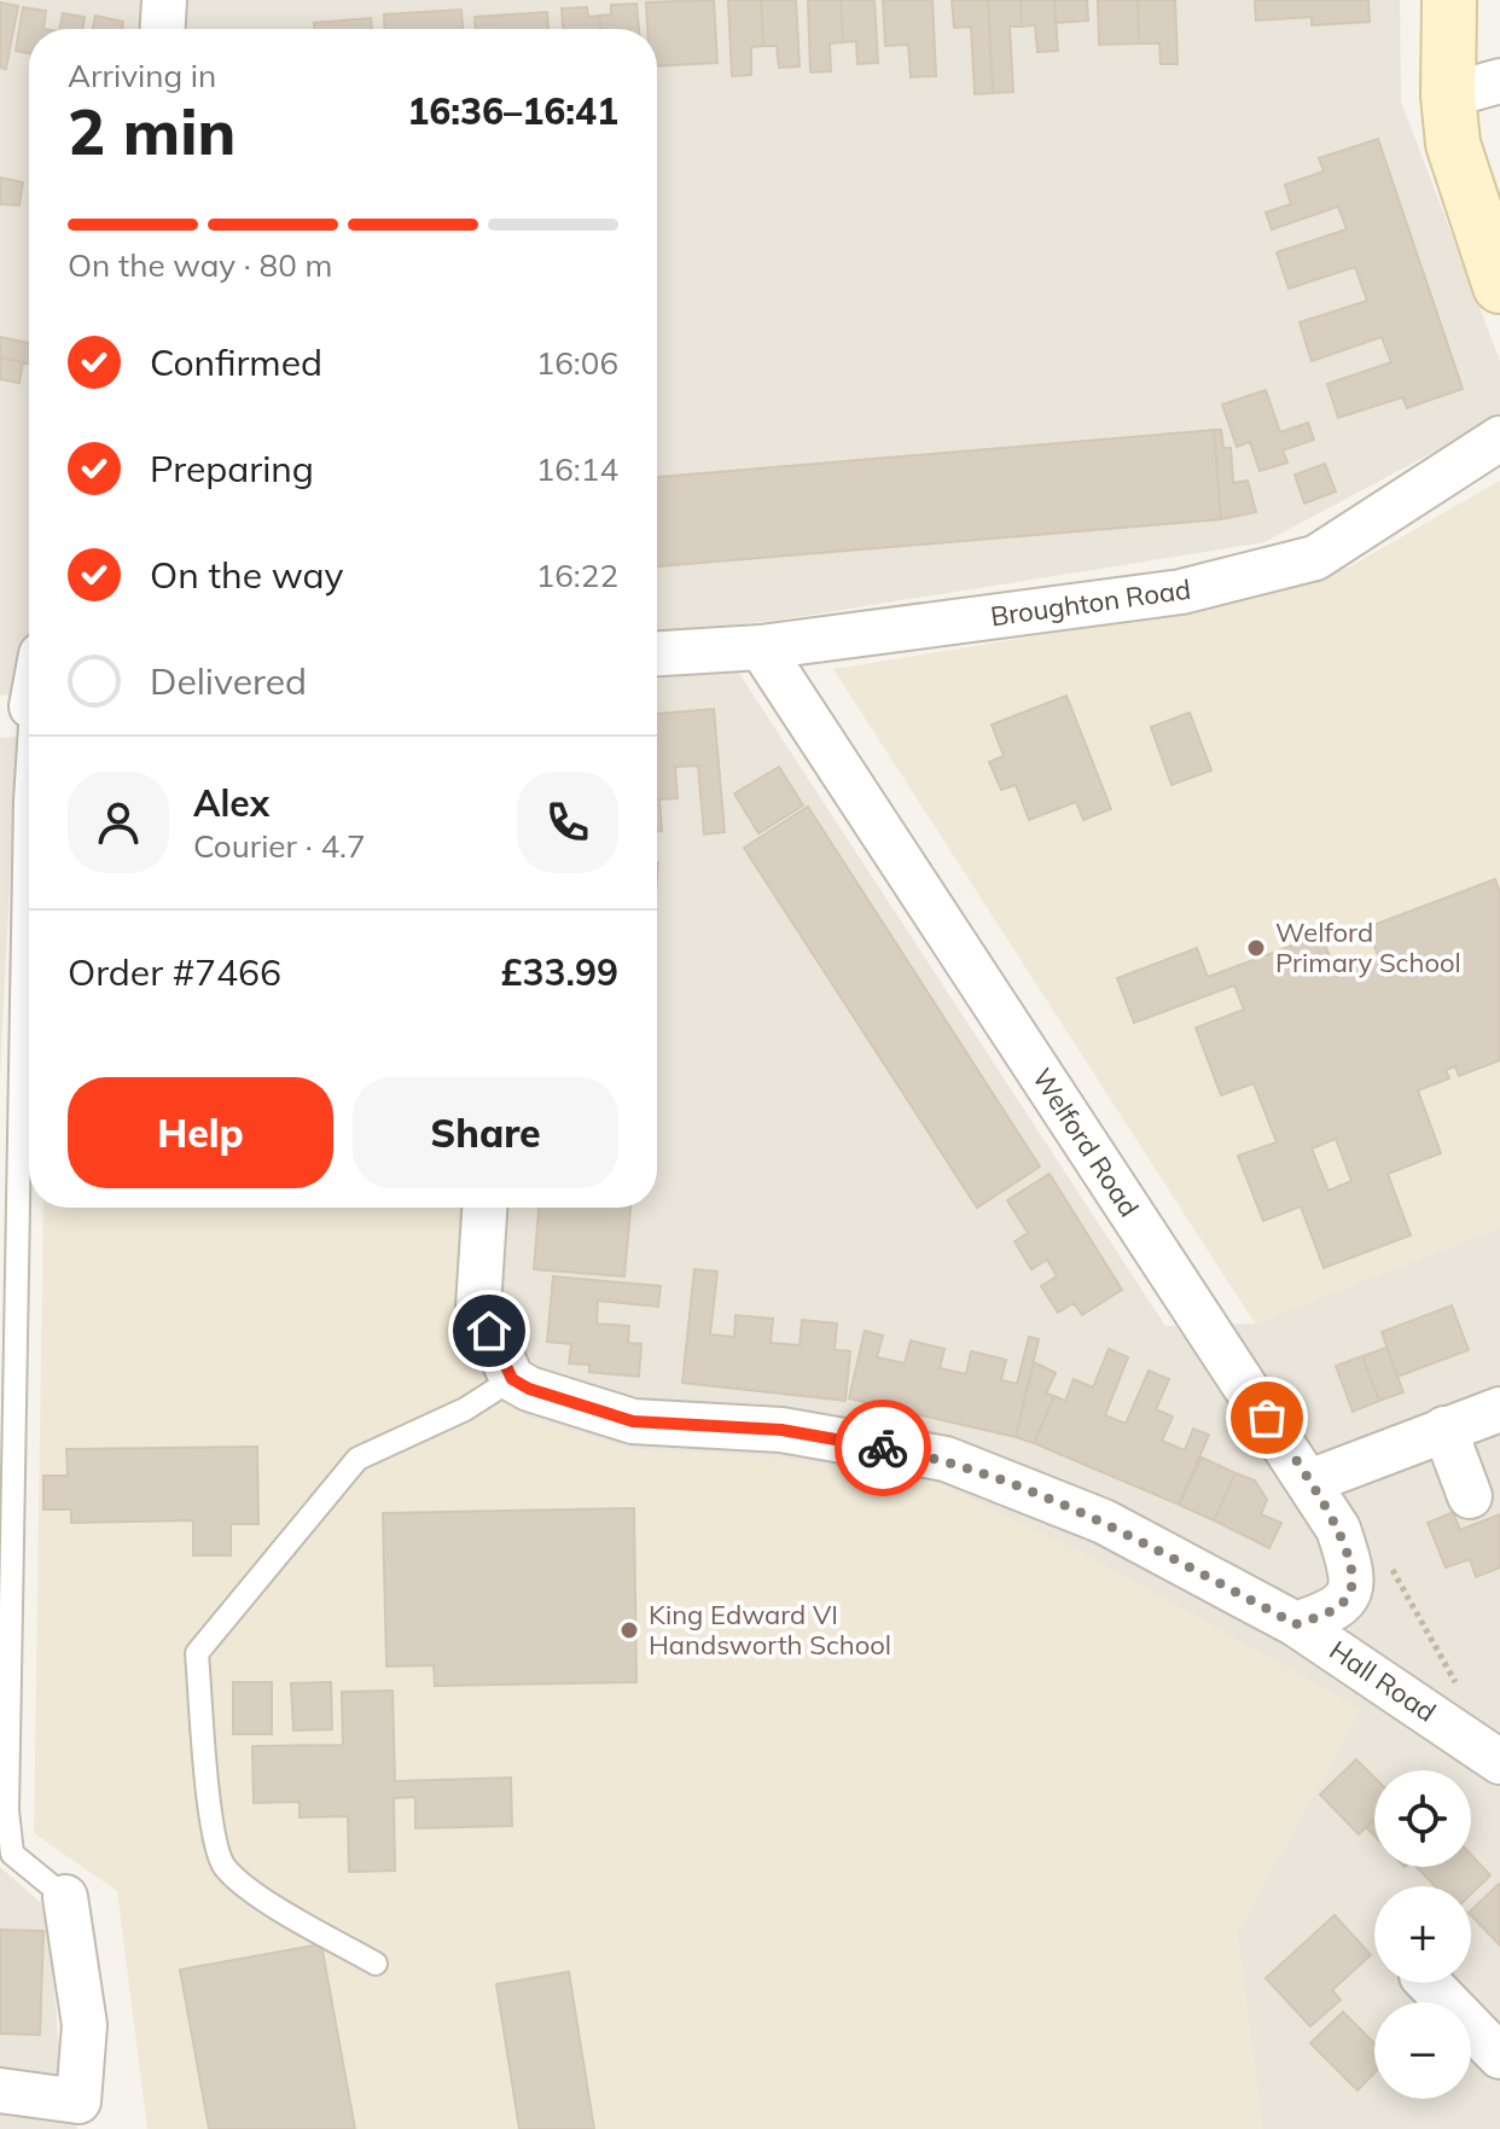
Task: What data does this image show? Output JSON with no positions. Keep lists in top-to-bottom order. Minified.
{"streets":{"street":["Broughton Road","Welford Road","Hall Road"]},"crossings":[["Broughton Road","Welford Road"],["Welford Road","Hall Road"]],"places":["Welford Primary School","King Edward VI Handsworth School"],"page":{"heading":["2 min","Arriving in","16:36–16:41"],"panel":["Alex","Courier · 4.7","Order #7466","£33.99"],"bar":"On the way · 80 m","list":[["Confirmed","16:06"],["Preparing","16:14"],["On the way","16:22"],"Delivered"],"buttons":["Help","Share"],"map_buttons":["+","−"]}}
